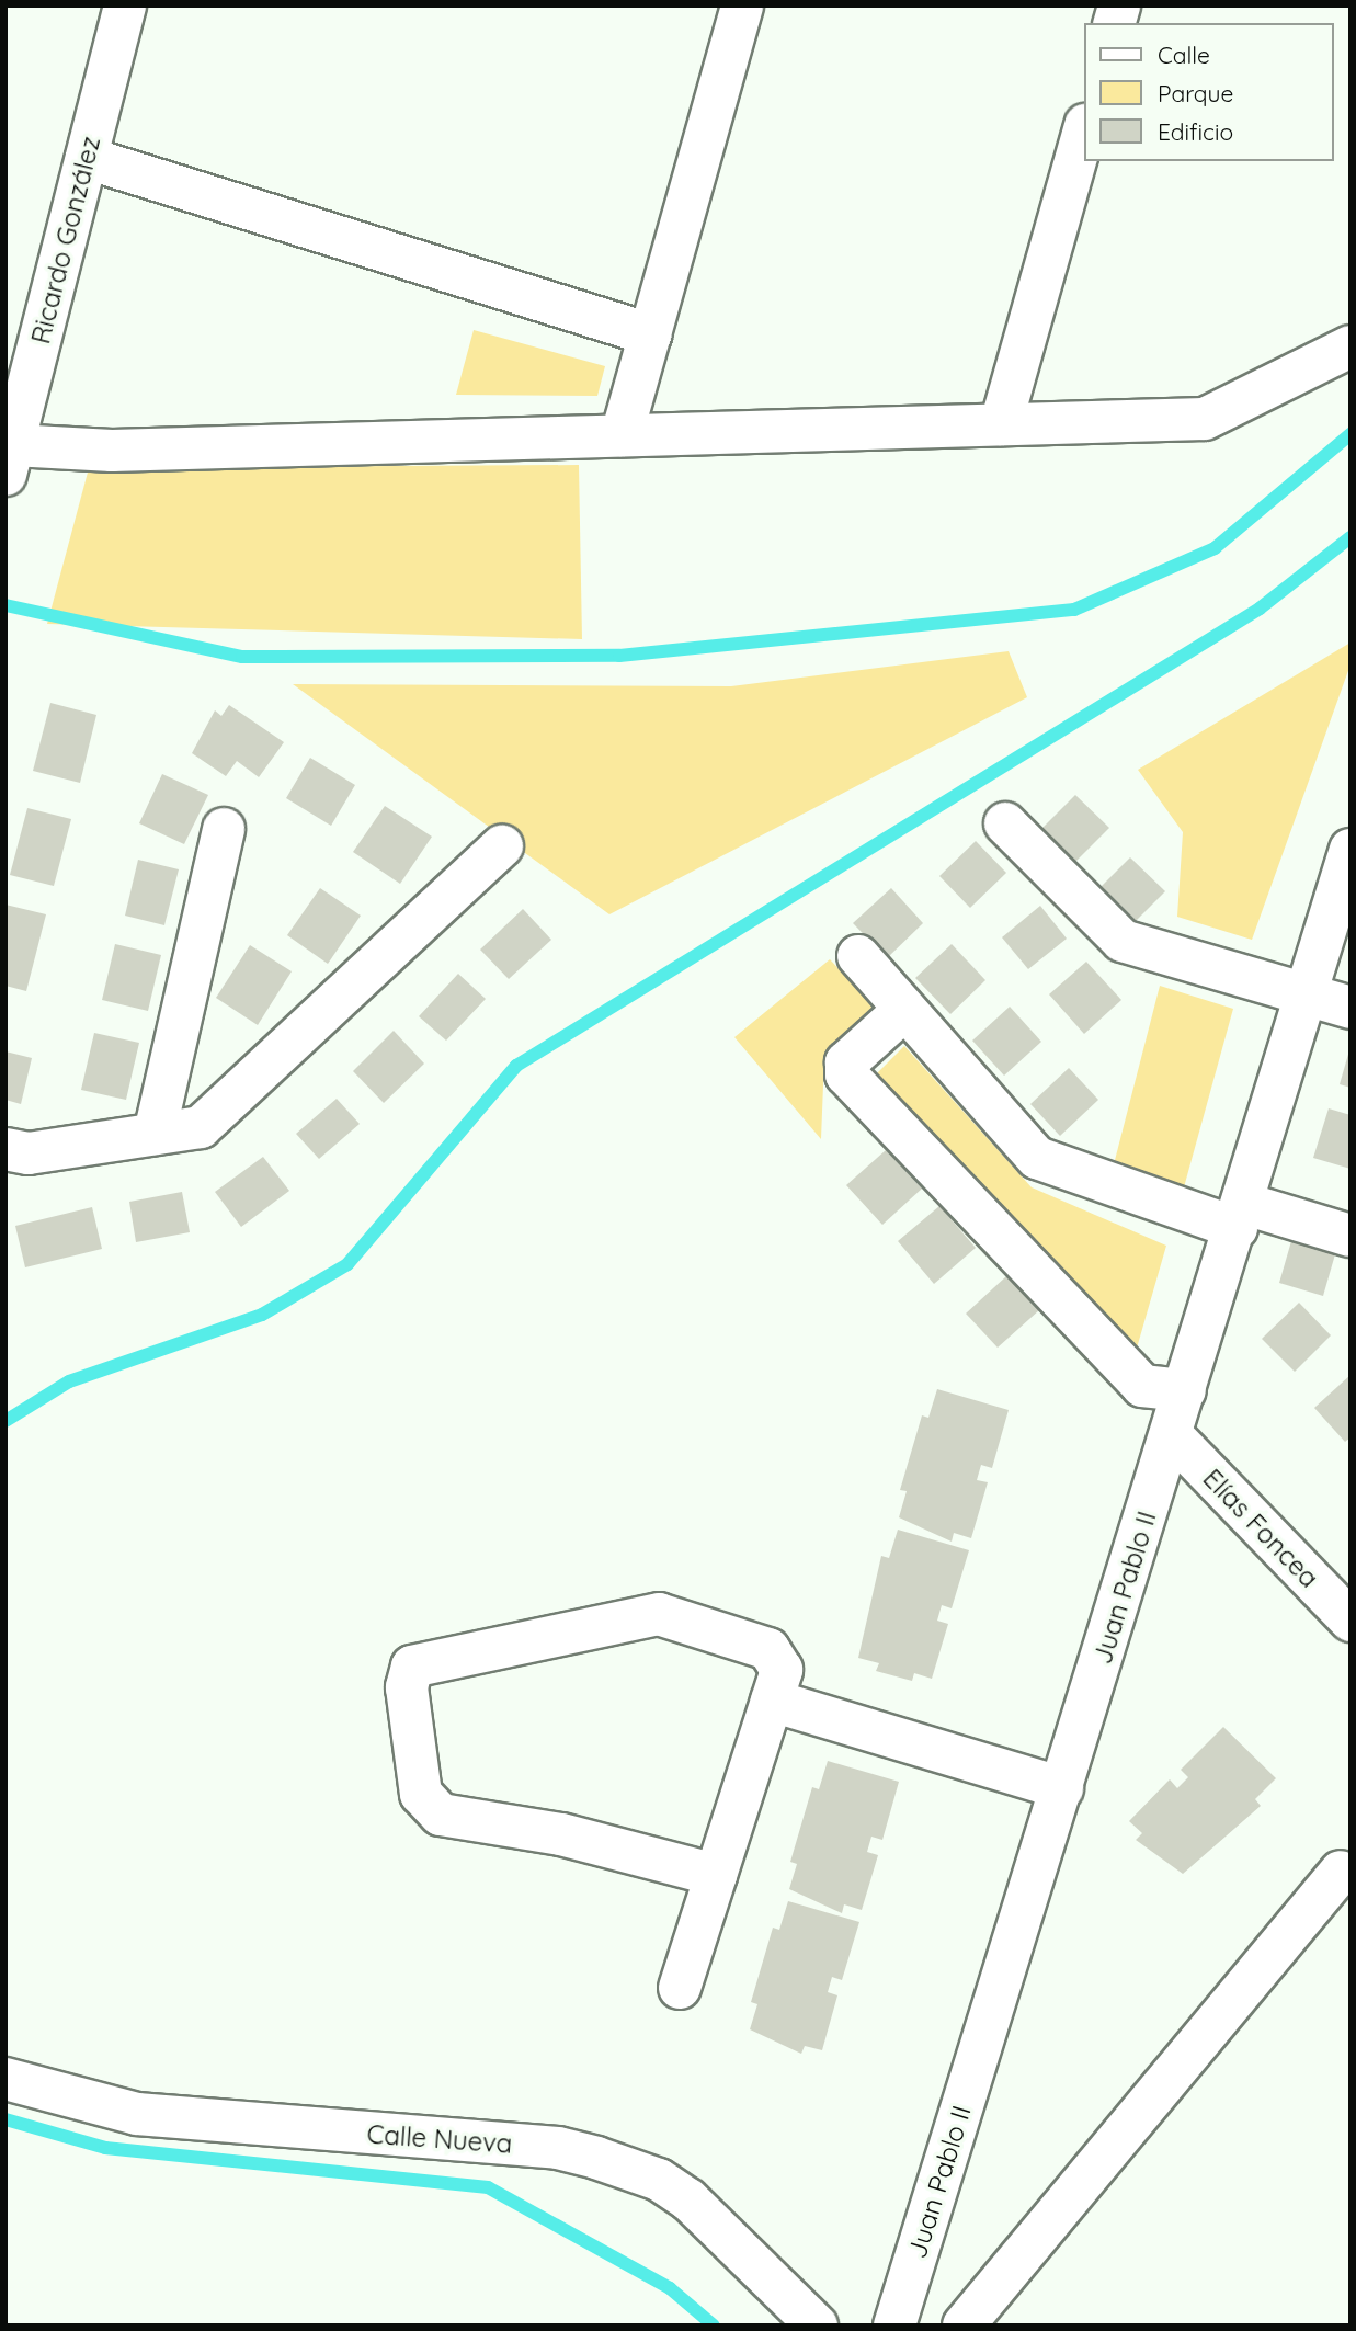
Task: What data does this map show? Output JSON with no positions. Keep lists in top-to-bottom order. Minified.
{"streets":{"street":["Ricardo González","Elías Foncea","Juan Pablo II","Calle Nueva"]},"crossings":[["Elías Foncea","Juan Pablo II"]],"legend":["Calle","Parque","Edificio"]}
